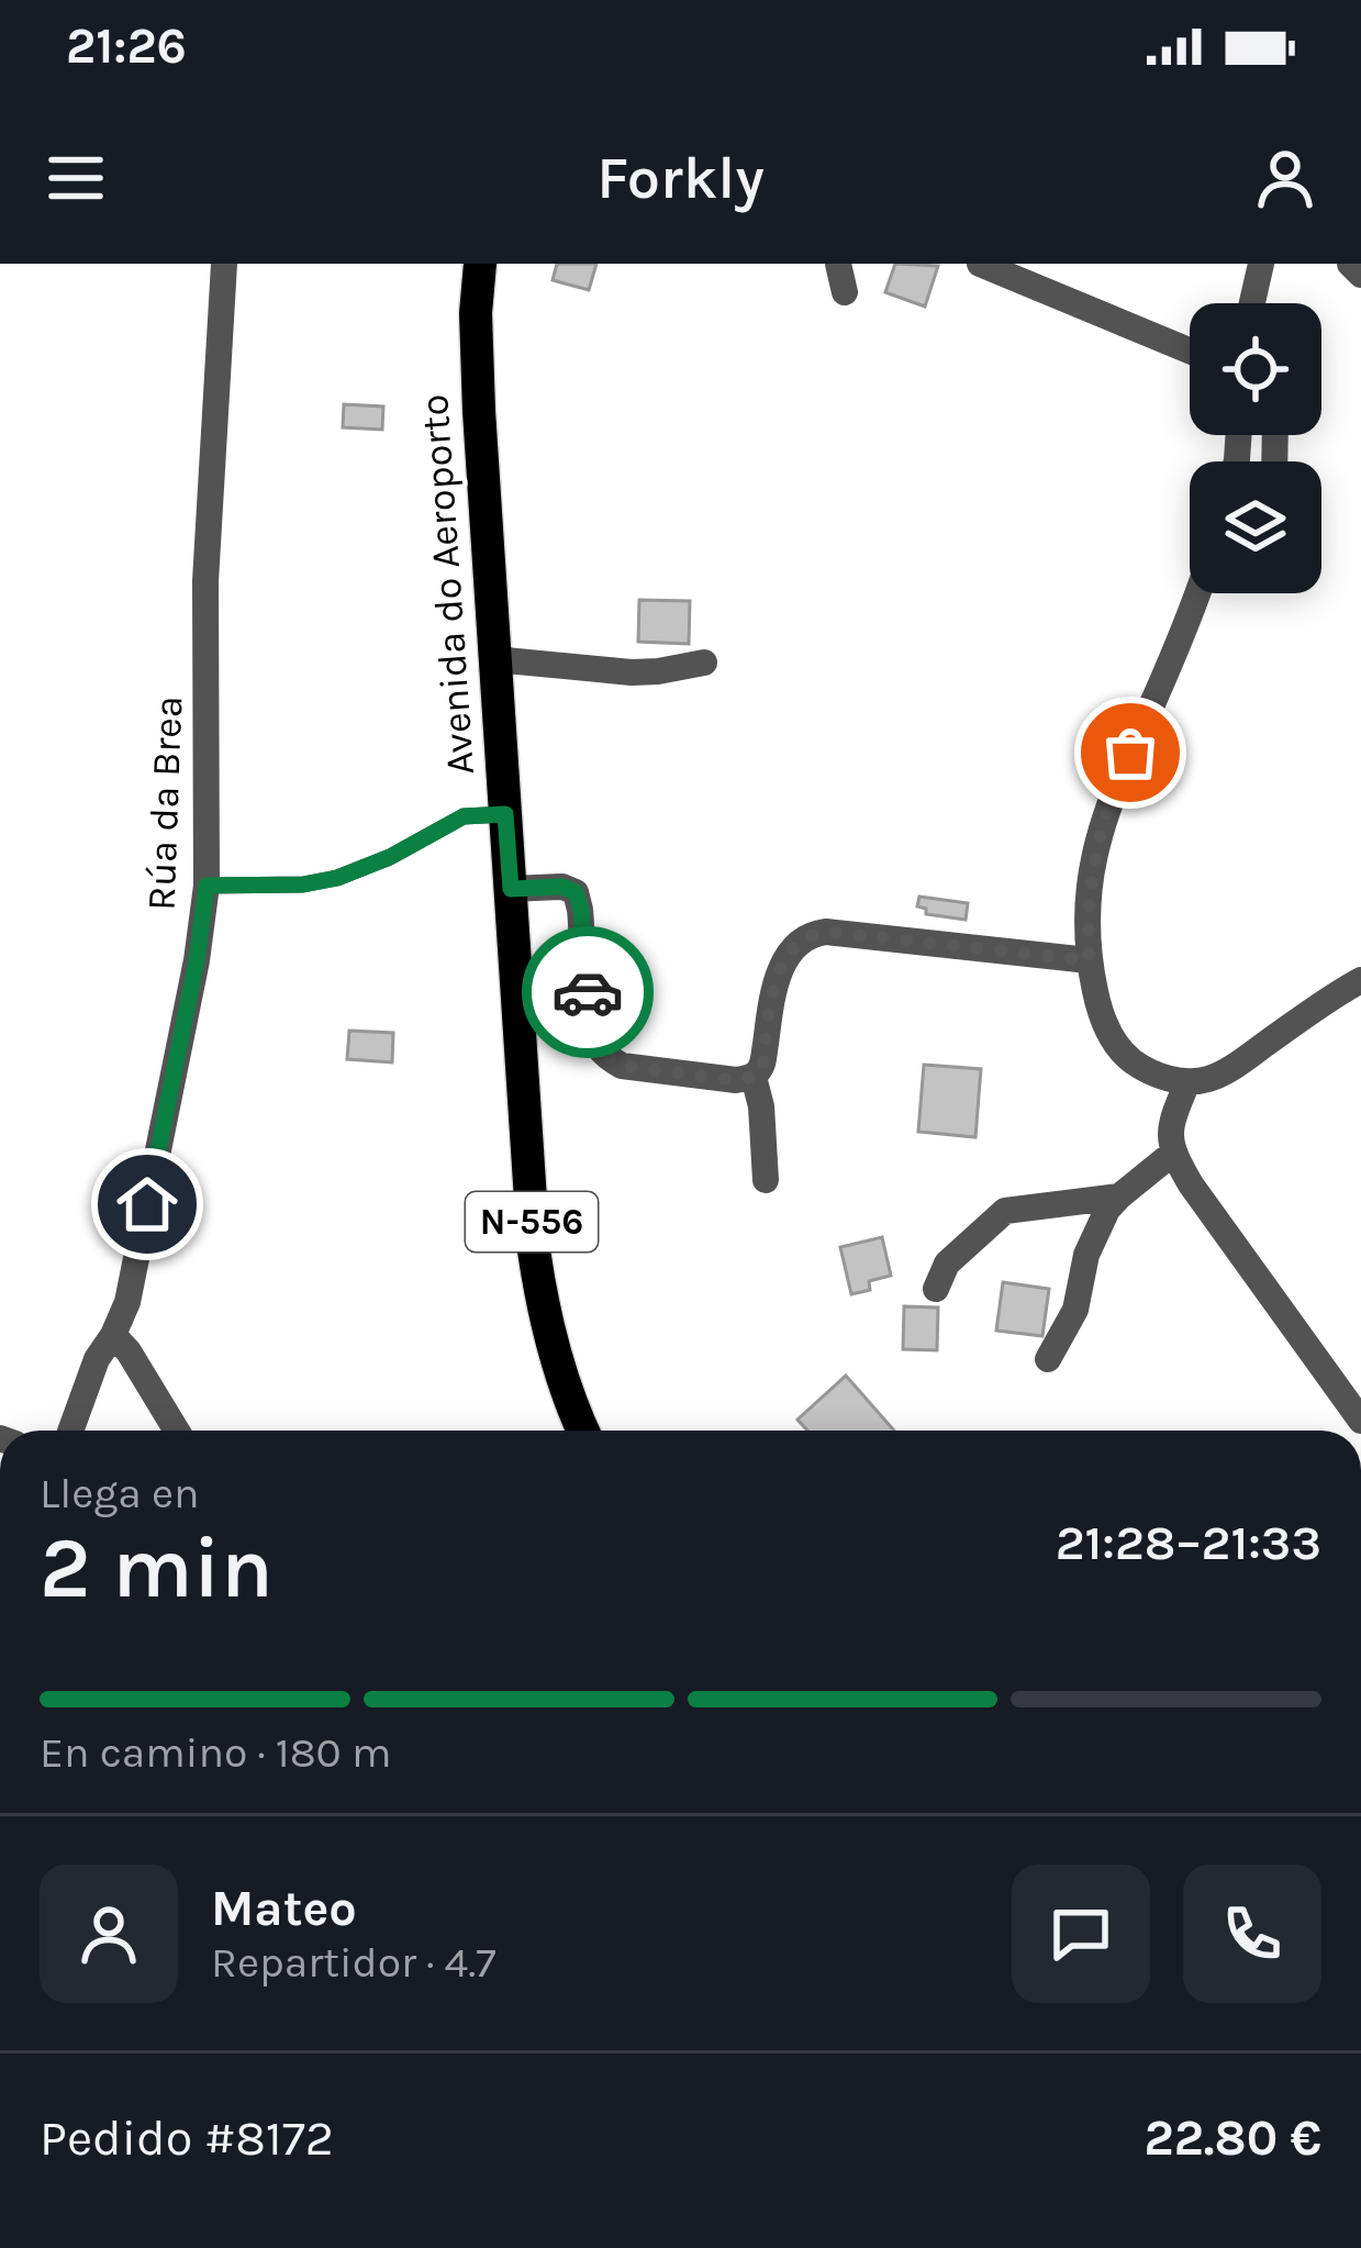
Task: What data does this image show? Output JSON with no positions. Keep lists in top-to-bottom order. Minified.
{"streets":{"main road":["Avenida do Aeroporto","N-556"],"street":["Rúa da Brea"]},"page":{"status":"21:26","header":"Forkly","heading":["2 min","Llega en","21:28–21:33"],"panel":["Mateo","Repartidor · 4.7","Pedido #8172","22.80 €"],"bar":"En camino · 180 m"}}
